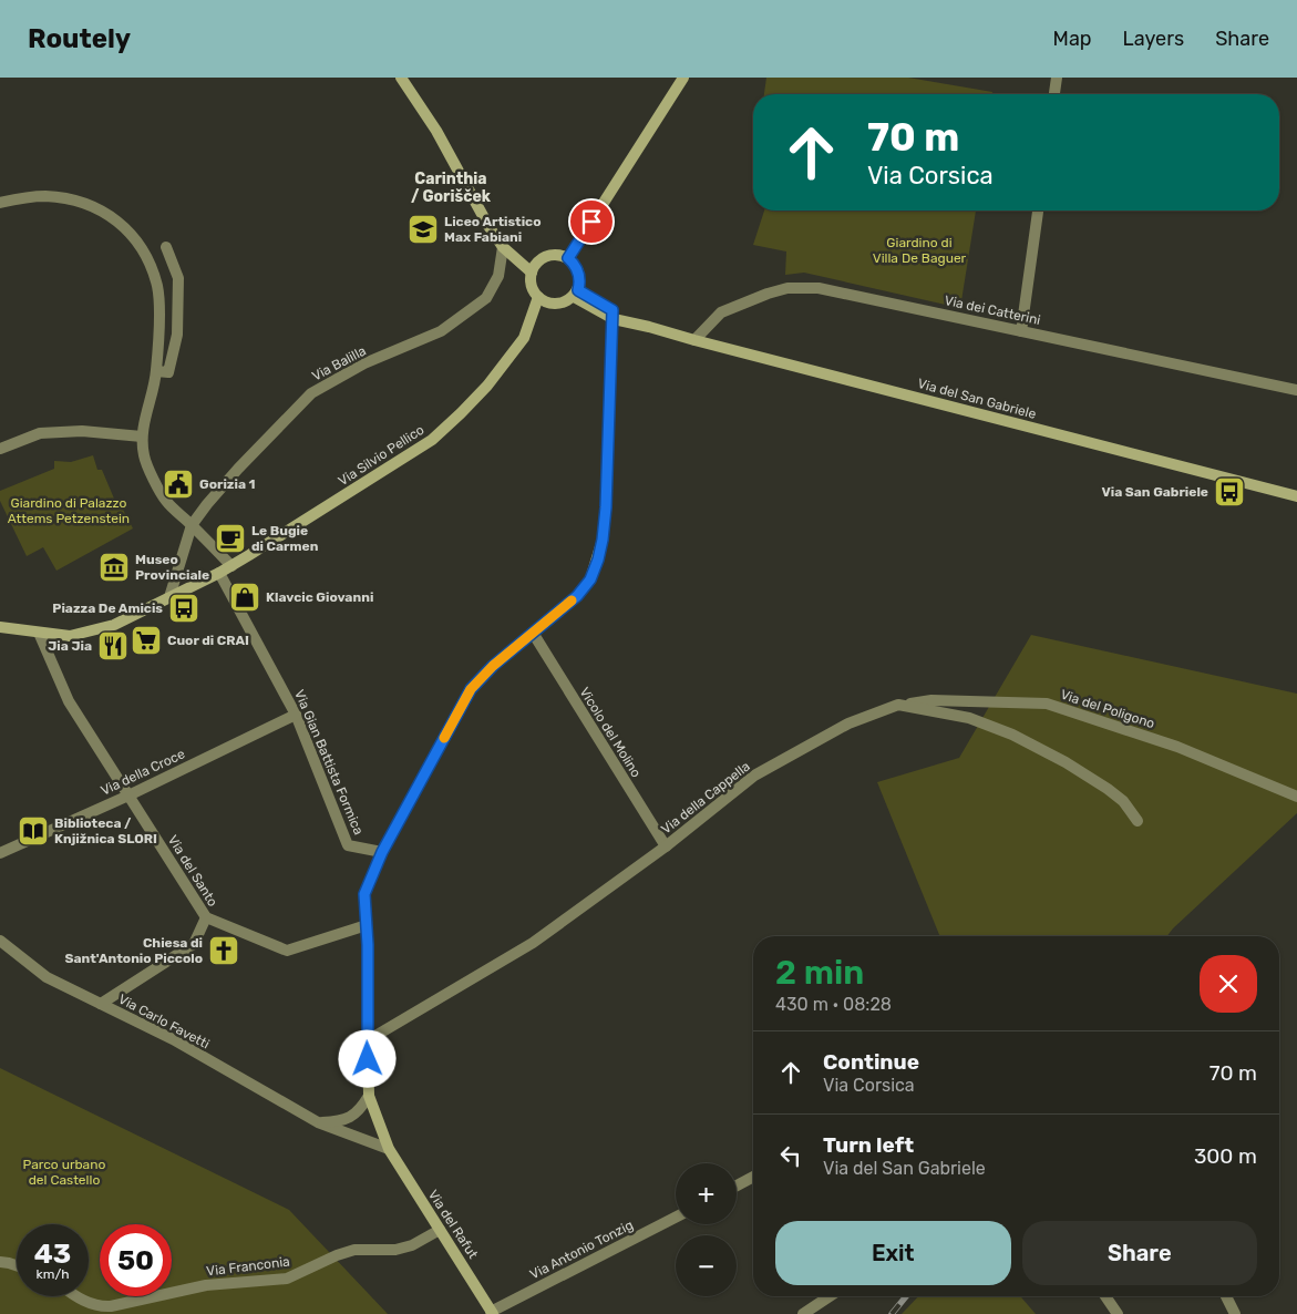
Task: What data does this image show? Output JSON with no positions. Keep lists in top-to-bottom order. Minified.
{"streets":{"main road":["Via del San Gabriele","Via Silvio Pellico","Via del Rafut"],"street":["Via dei Catterini","Via Balilla","Via del Poligono","Vicolo del Molino","Via Gian Battista Formica","Via della Croce","Via della Cappella","Via del Santo","Via Carlo Favetti","Via Antonio Tonzig","Via Franconia"]},"crossings":[["Via dei Catterini","Via del San Gabriele"],["Via del San Gabriele","Via Silvio Pellico"],["Via Silvio Pellico","Via Gian Battista Formica"],["Via del Poligono","Via della Cappella"],["Vicolo del Molino","Via della Cappella"],["Via Gian Battista Formica","Via della Croce"],["Via della Croce","Via del Santo"],["Via Carlo Favetti","Via del Rafut"],["Via del Rafut","Via Antonio Tonzig"],["Via del Rafut","Via Franconia"]],"districts":["Carinthia / Gorišček"],"parks":["Giardino di Villa De Baguer","Giardino di Palazzo Attems Petzenstein","Parco urbano del Castello"],"places":{"school or university":["Liceo Artistico Max Fabiani"],"public building":["Gorizia 1"],"bus stop":["Via San Gabriele","Piazza De Amicis"],"cafe":["Le Bugie di Carmen"],"museum":["Museo Provinciale"],"shop":["Klavcic Giovanni"],"supermarket":["Cuor di CRAI"],"restaurant":["Jia Jia"],"library":["Biblioteca / Knjižnica SLORI"],"church":["Chiesa di Sant'Antonio Piccolo"]},"page":{"header":"Routely","nav":["Map","Layers","Share"],"turn":["70 m","Via Corsica"],"heading":["2 min","430 m · 08:28"],"list":[{"name":"Continue","note":"Via Corsica","value":"70 m"},{"name":"Turn left","note":"Via del San Gabriele","value":"300 m"}],"map_buttons":["+","−"],"buttons":["Exit","Share"],"speed":"43 km/h","limit":"50"}}
